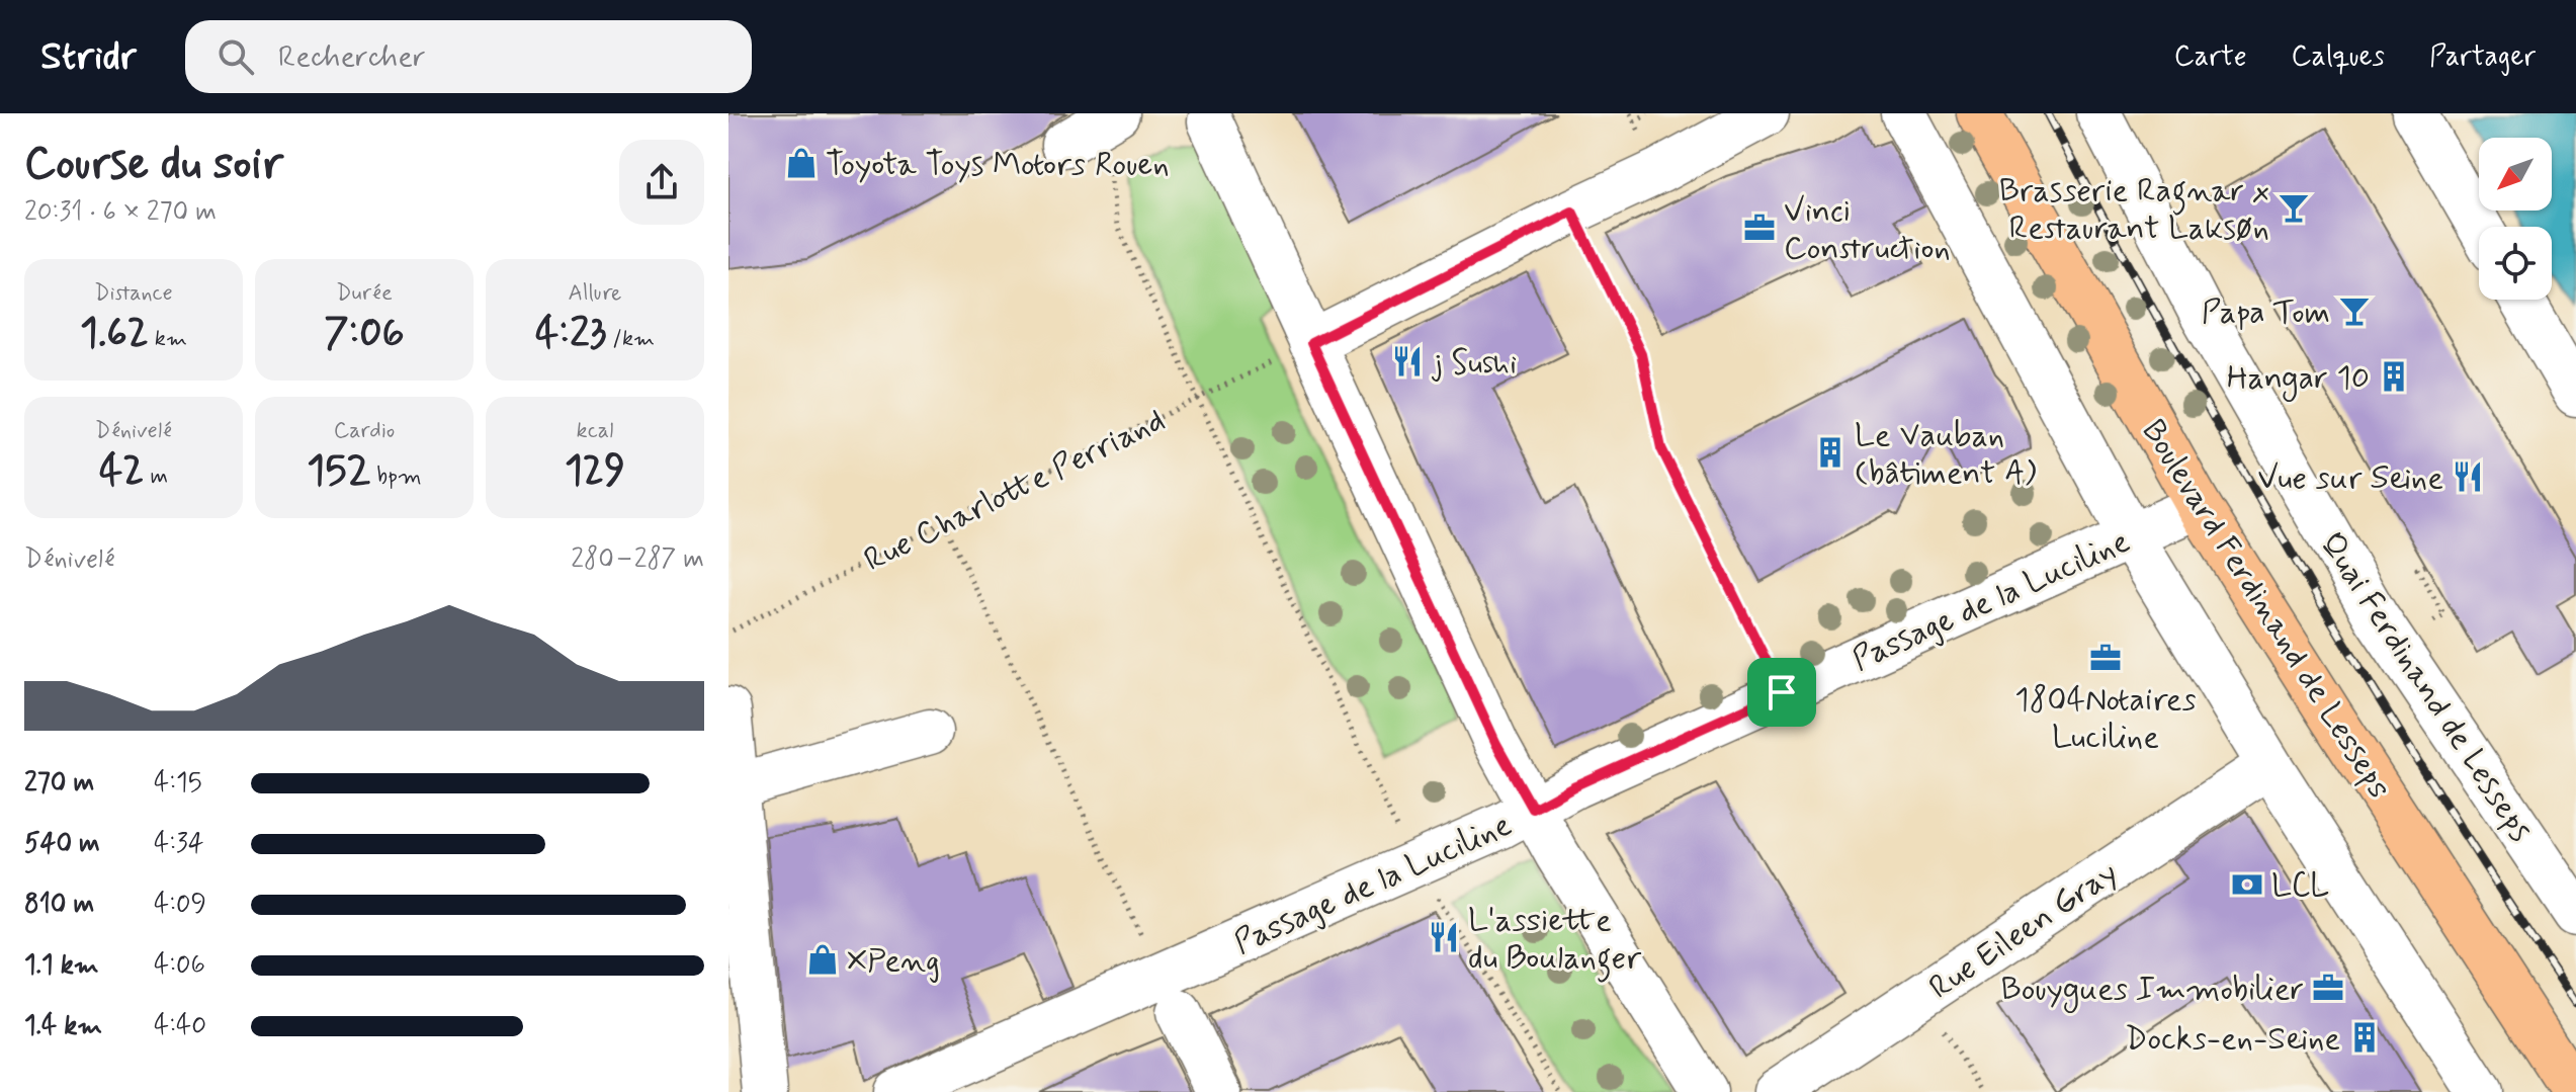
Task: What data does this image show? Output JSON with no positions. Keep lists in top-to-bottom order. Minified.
{"streets":{"main road":["Boulevard Ferdinand de Lesseps"],"street":["Passage de la Luciline","Quai Ferdinand de Lesseps","Rue Eileen Gray"],"path":["Rue Charlotte Perriand"]},"crossings":[["Passage de la Luciline","Boulevard Ferdinand de Lesseps"]],"places":{"shop":["Toyota Toys Motors Rouen","XPeng"],"bar":["Brasserie Ragnar x Restaurant Laksøn","Papa Tom"],"office":["Vinci Construction","1804Notaires Luciline","Bouygues Immobilier"],"restaurant":["j Sushi","Vue sur Seine","L'assiette du Boulanger"],"building":["Hangar 10","Le Vauban (bâtiment A)","Docks-en-Seine"],"bank":["LCL"]},"north":"bottom left","page":{"header":"Stridr","search":"Rechercher","nav":["Carte","Calques","Partager"],"heading":["Course du soir","20:31 · 6 × 270 m"],"stats":[["Distance","1.62 km"],["Durée","7:06"],["Allure","4:23 /km"],["Dénivelé","42 m"],["Cardio","152 bpm"],["kcal","129"]],"chart":["Dénivelé","280–287 m"],"list":[{"name":"270 m","note":"4:15"},{"name":"540 m","note":"4:34"},{"name":"810 m","note":"4:09"},{"name":"1.1 km","note":"4:06"},{"name":"1.4 km","note":"4:40"}]}}
